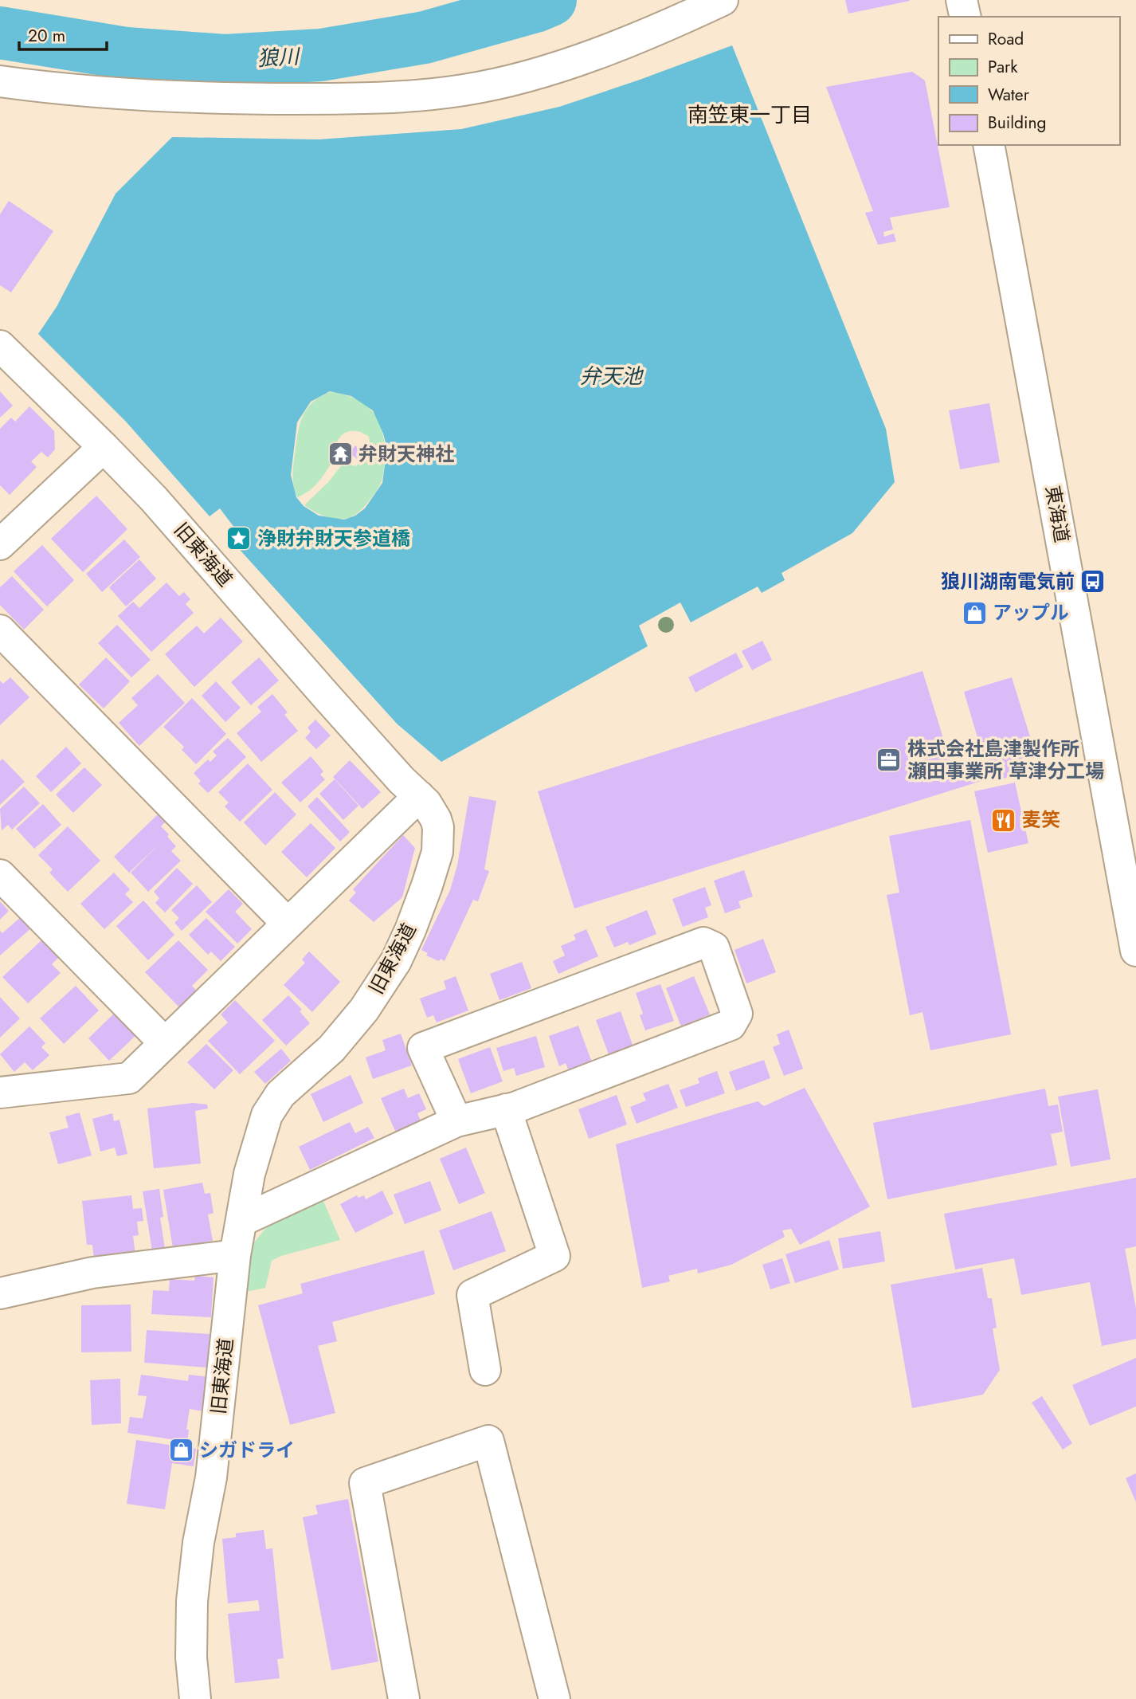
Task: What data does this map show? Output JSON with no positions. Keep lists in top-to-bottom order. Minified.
{"streets":{"main road":["東海道","旧東海道"]},"districts":["南笠東一丁目"],"water":["狼川","弁天池"],"places":{"temple":["弁財天神社"],"place":["浄財弁財天参道橋"],"bus stop":["狼川湖南電気前"],"shop":["アップル","シガドライ"],"office":["株式会社島津製作所 瀬田事業所 草津分工場"],"restaurant":["麦笑"]},"legend":["Road","Park","Water","Building"],"scale_bar":"20 m"}
